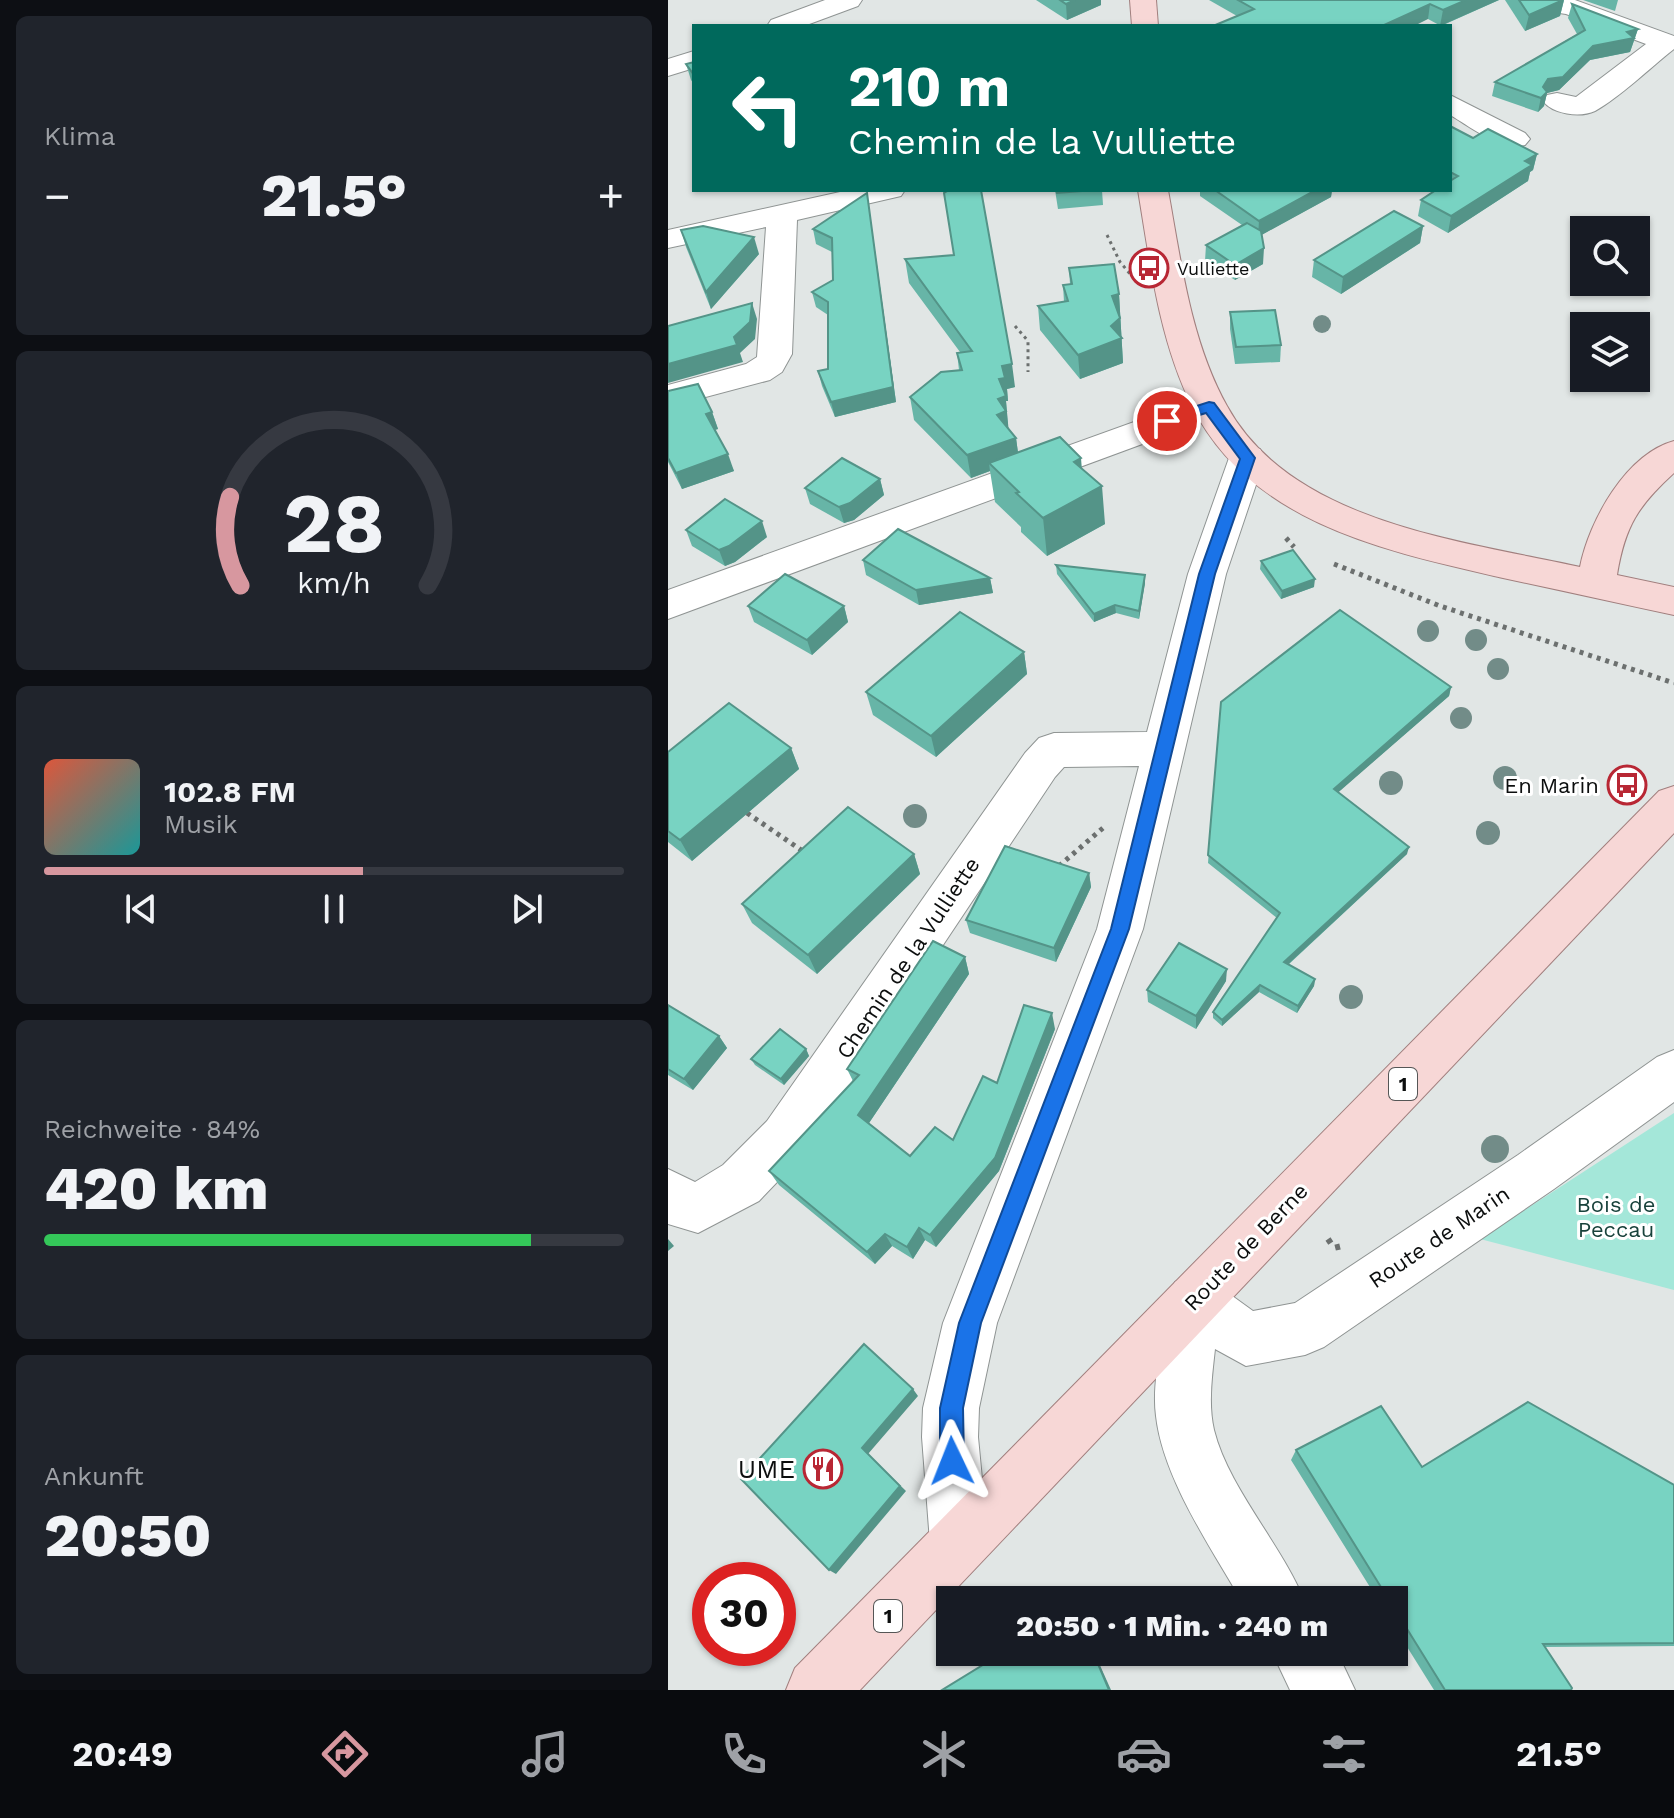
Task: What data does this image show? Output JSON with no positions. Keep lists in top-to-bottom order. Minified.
{"streets":{"main road":["1","Route de Berne"],"street":["Chemin de la Vulliette","Route de Marin"]},"crossings":[["Route de Marin","Route de Berne"]],"parks":["Bois de Peccau"],"places":{"bus stop":["Vulliette","En Marin"],"restaurant":["UME"]},"page":{"tile":["Klima",["Reichweite · 84%","420 km"],["Ankunft","20:50"]],"turn":["210 m","Chemin de la Vulliette"],"heat":["−","21.5°","+"],"song":["102.8 FM","Musik"],"limit":"30","trip":"20:50 · 1 Min. · 240 m","tabs":["20:49","21.5°"],"gauge":["28","km/h"]}}
